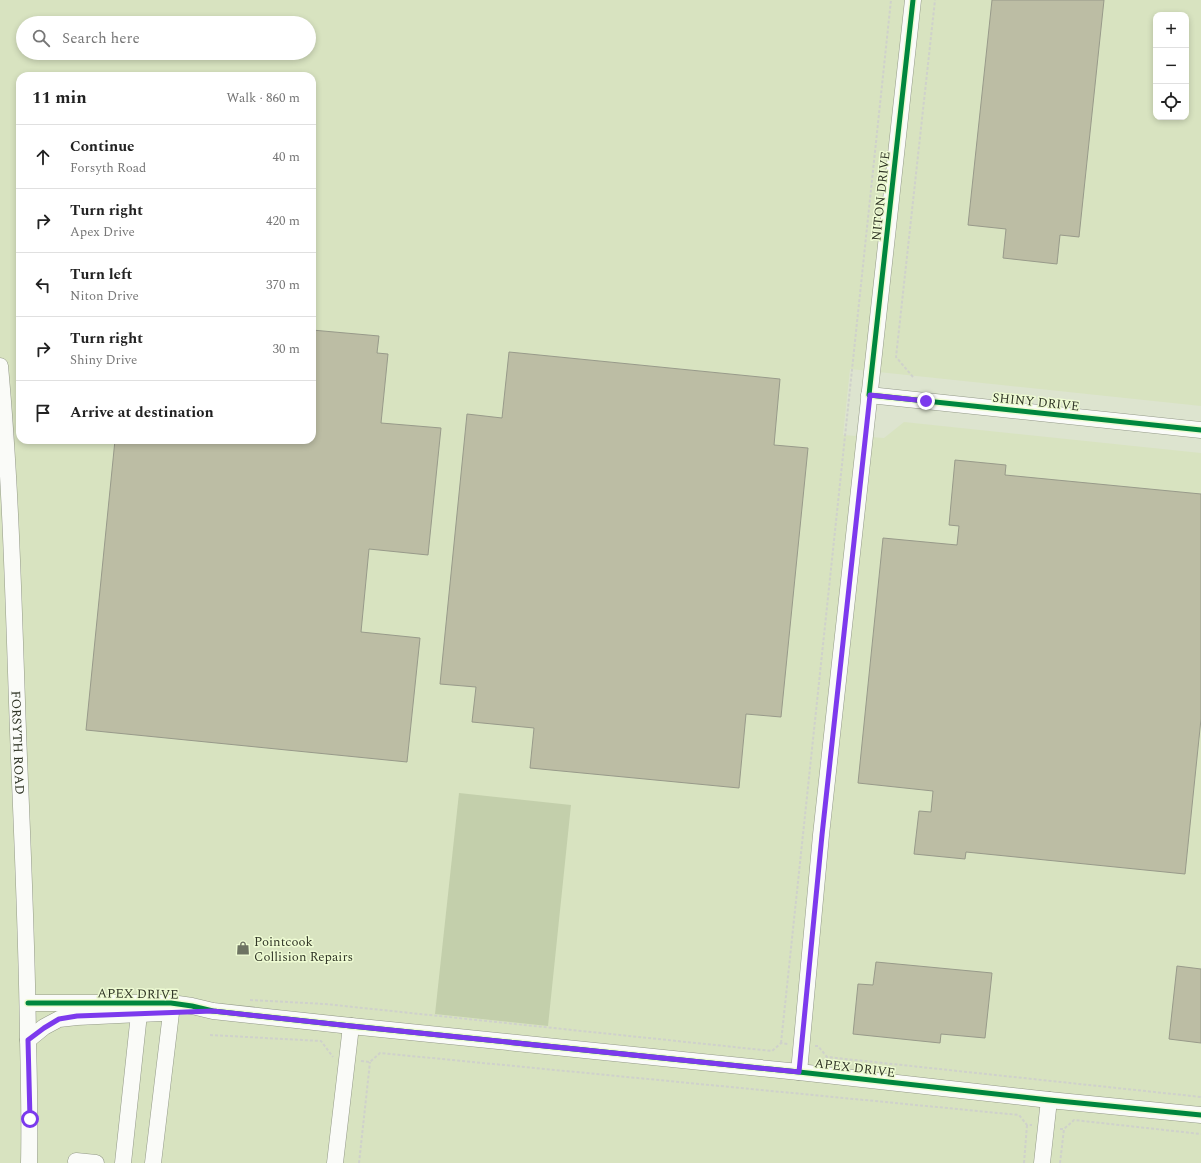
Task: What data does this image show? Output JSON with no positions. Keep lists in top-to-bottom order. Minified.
{"streets":{"street":["NITON DRIVE","SHINY DRIVE","FORSYTH ROAD","APEX DRIVE"]},"crossings":[["NITON DRIVE","SHINY DRIVE"],["NITON DRIVE","APEX DRIVE"],["FORSYTH ROAD","APEX DRIVE"]],"places":{"shop":["Pointcook Collision Repairs"]},"page":{"map_buttons":["+","−"],"search":"Search here","heading":["11 min","Walk · 860 m"],"list":[["Continue","Forsyth Road","40 m"],["Turn right","Apex Drive","420 m"],["Turn left","Niton Drive","370 m"],["Turn right","Shiny Drive","30 m"],"Arrive at destination"]}}
